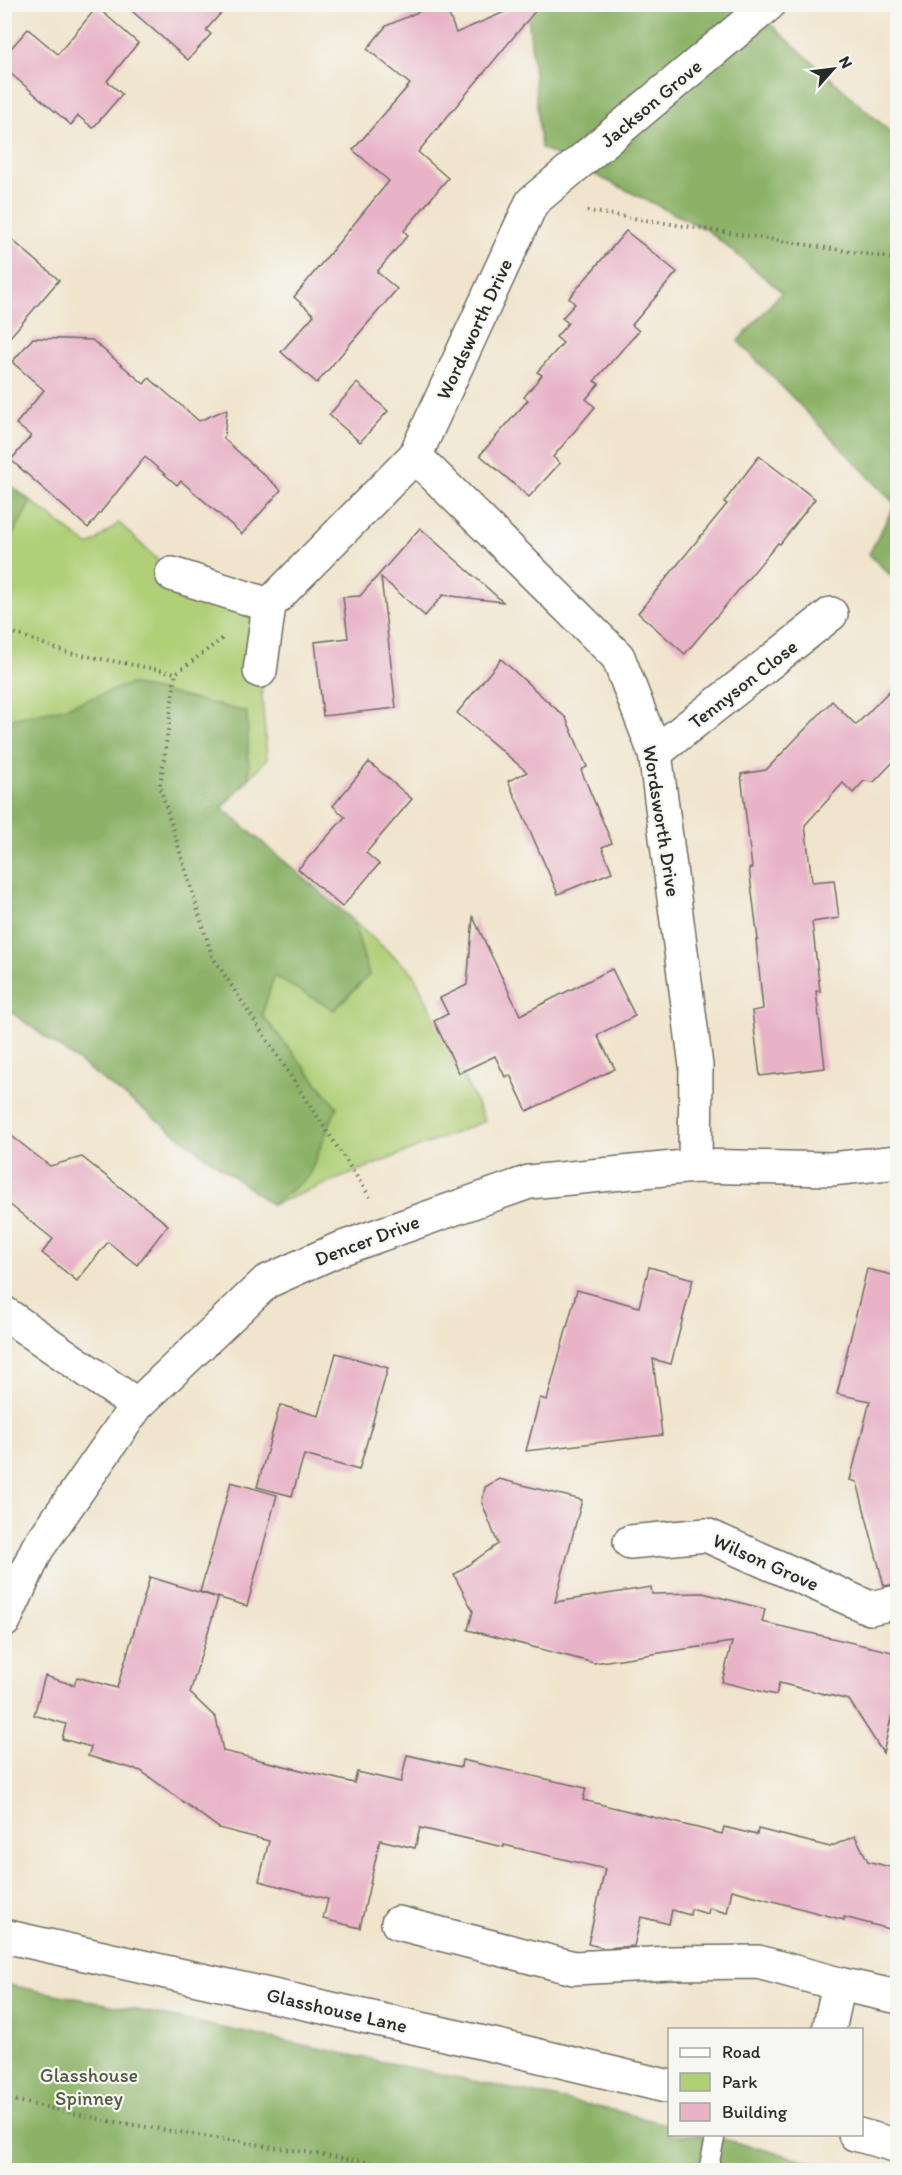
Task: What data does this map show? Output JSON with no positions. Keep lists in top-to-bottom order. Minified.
{"streets":{"street":["Jackson Grove","Wordsworth Drive","Tennyson Close","Dencer Drive","Wilson Grove","Glasshouse Lane"]},"crossings":[["Jackson Grove","Wordsworth Drive"],["Wordsworth Drive","Tennyson Close"],["Wordsworth Drive","Dencer Drive"]],"parks":["Glasshouse Spinney"],"legend":["Road","Park","Building"],"north":"top right"}
